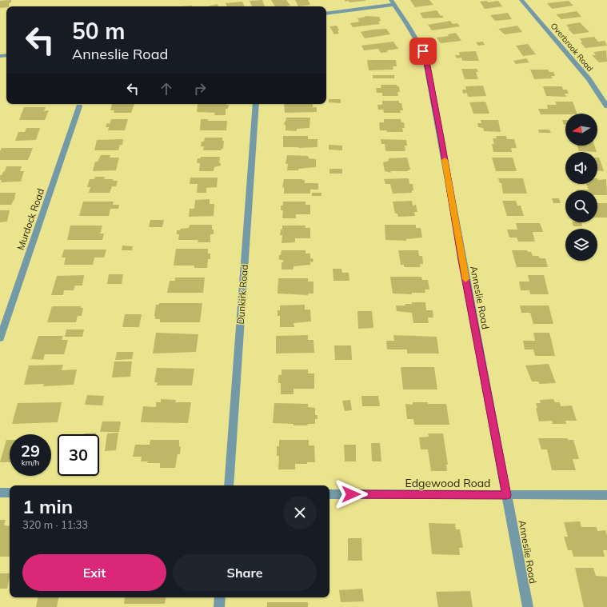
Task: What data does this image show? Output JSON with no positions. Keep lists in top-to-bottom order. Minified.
{"streets":{"street":["Overbrook Road","Murdock Road","Dunkirk Road","Anneslie Road","Edgewood Road"]},"crossings":[["Anneslie Road","Edgewood Road"]],"north":"left","page":{"turn":["50 m","Anneslie Road"],"speed":"29 km/h","limit":"30","heading":["1 min","320 m · 11:33"],"buttons":["Exit","Share"]}}
